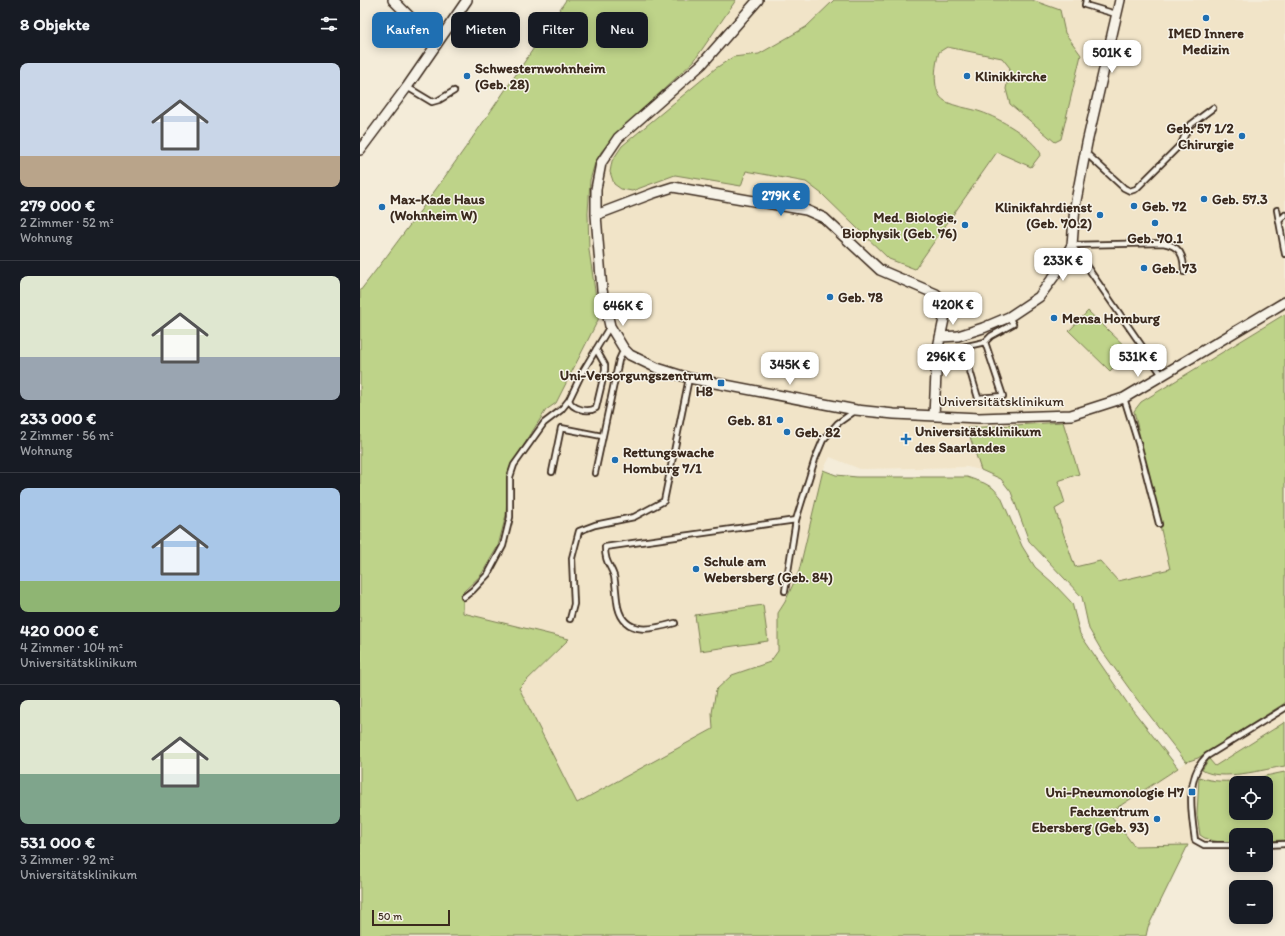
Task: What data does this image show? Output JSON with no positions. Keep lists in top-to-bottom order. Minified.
{"streets":{"street":["Universitätsklinikum"]},"places":{"other":["IMED Innere Medizin","Schwesternwohnheim (Geb. 28)","Klinikkirche","Geb. 57 1/2 Chirurgie","Geb. 57.3","Geb. 72","Max-Kade Haus (Wohnheim W)","Klinikfahrdienst (Geb. 70.2)","Geb. 70.1","Med. Biologie, Biophysik (Geb. 76)","Geb. 73","Geb. 78","Mensa Homburg","Geb. 81","Geb. 82","Rettungswache Homburg 7/1","Schule am Webersberg (Geb. 84)","Fachzentrum Ebersberg (Geb. 93)"],"transit":["Uni-Versorgungszentrum H8","Uni-Pneumonologie H7"],"health":["Universitätsklinikum des Saarlandes"]},"scale_bar":"50 m","page":{"heading":"8 Objekte","chip":["Kaufen","Mieten","Filter","Neu"],"price":["501K €","279K €","233K €","420K €","646K €","296K €","531K €","345K €"],"list":[{"name":"279 000 €","note":"2 Zimmer · 52 m² · Wohnung"},{"name":"233 000 €","note":"2 Zimmer · 56 m² · Wohnung"},{"name":"420 000 €","note":"4 Zimmer · 104 m² · Universitätsklinikum"},{"name":"531 000 €","note":"3 Zimmer · 92 m² · Universitätsklinikum"}],"map_buttons":["+","−"],"scale":"50 m"}}
